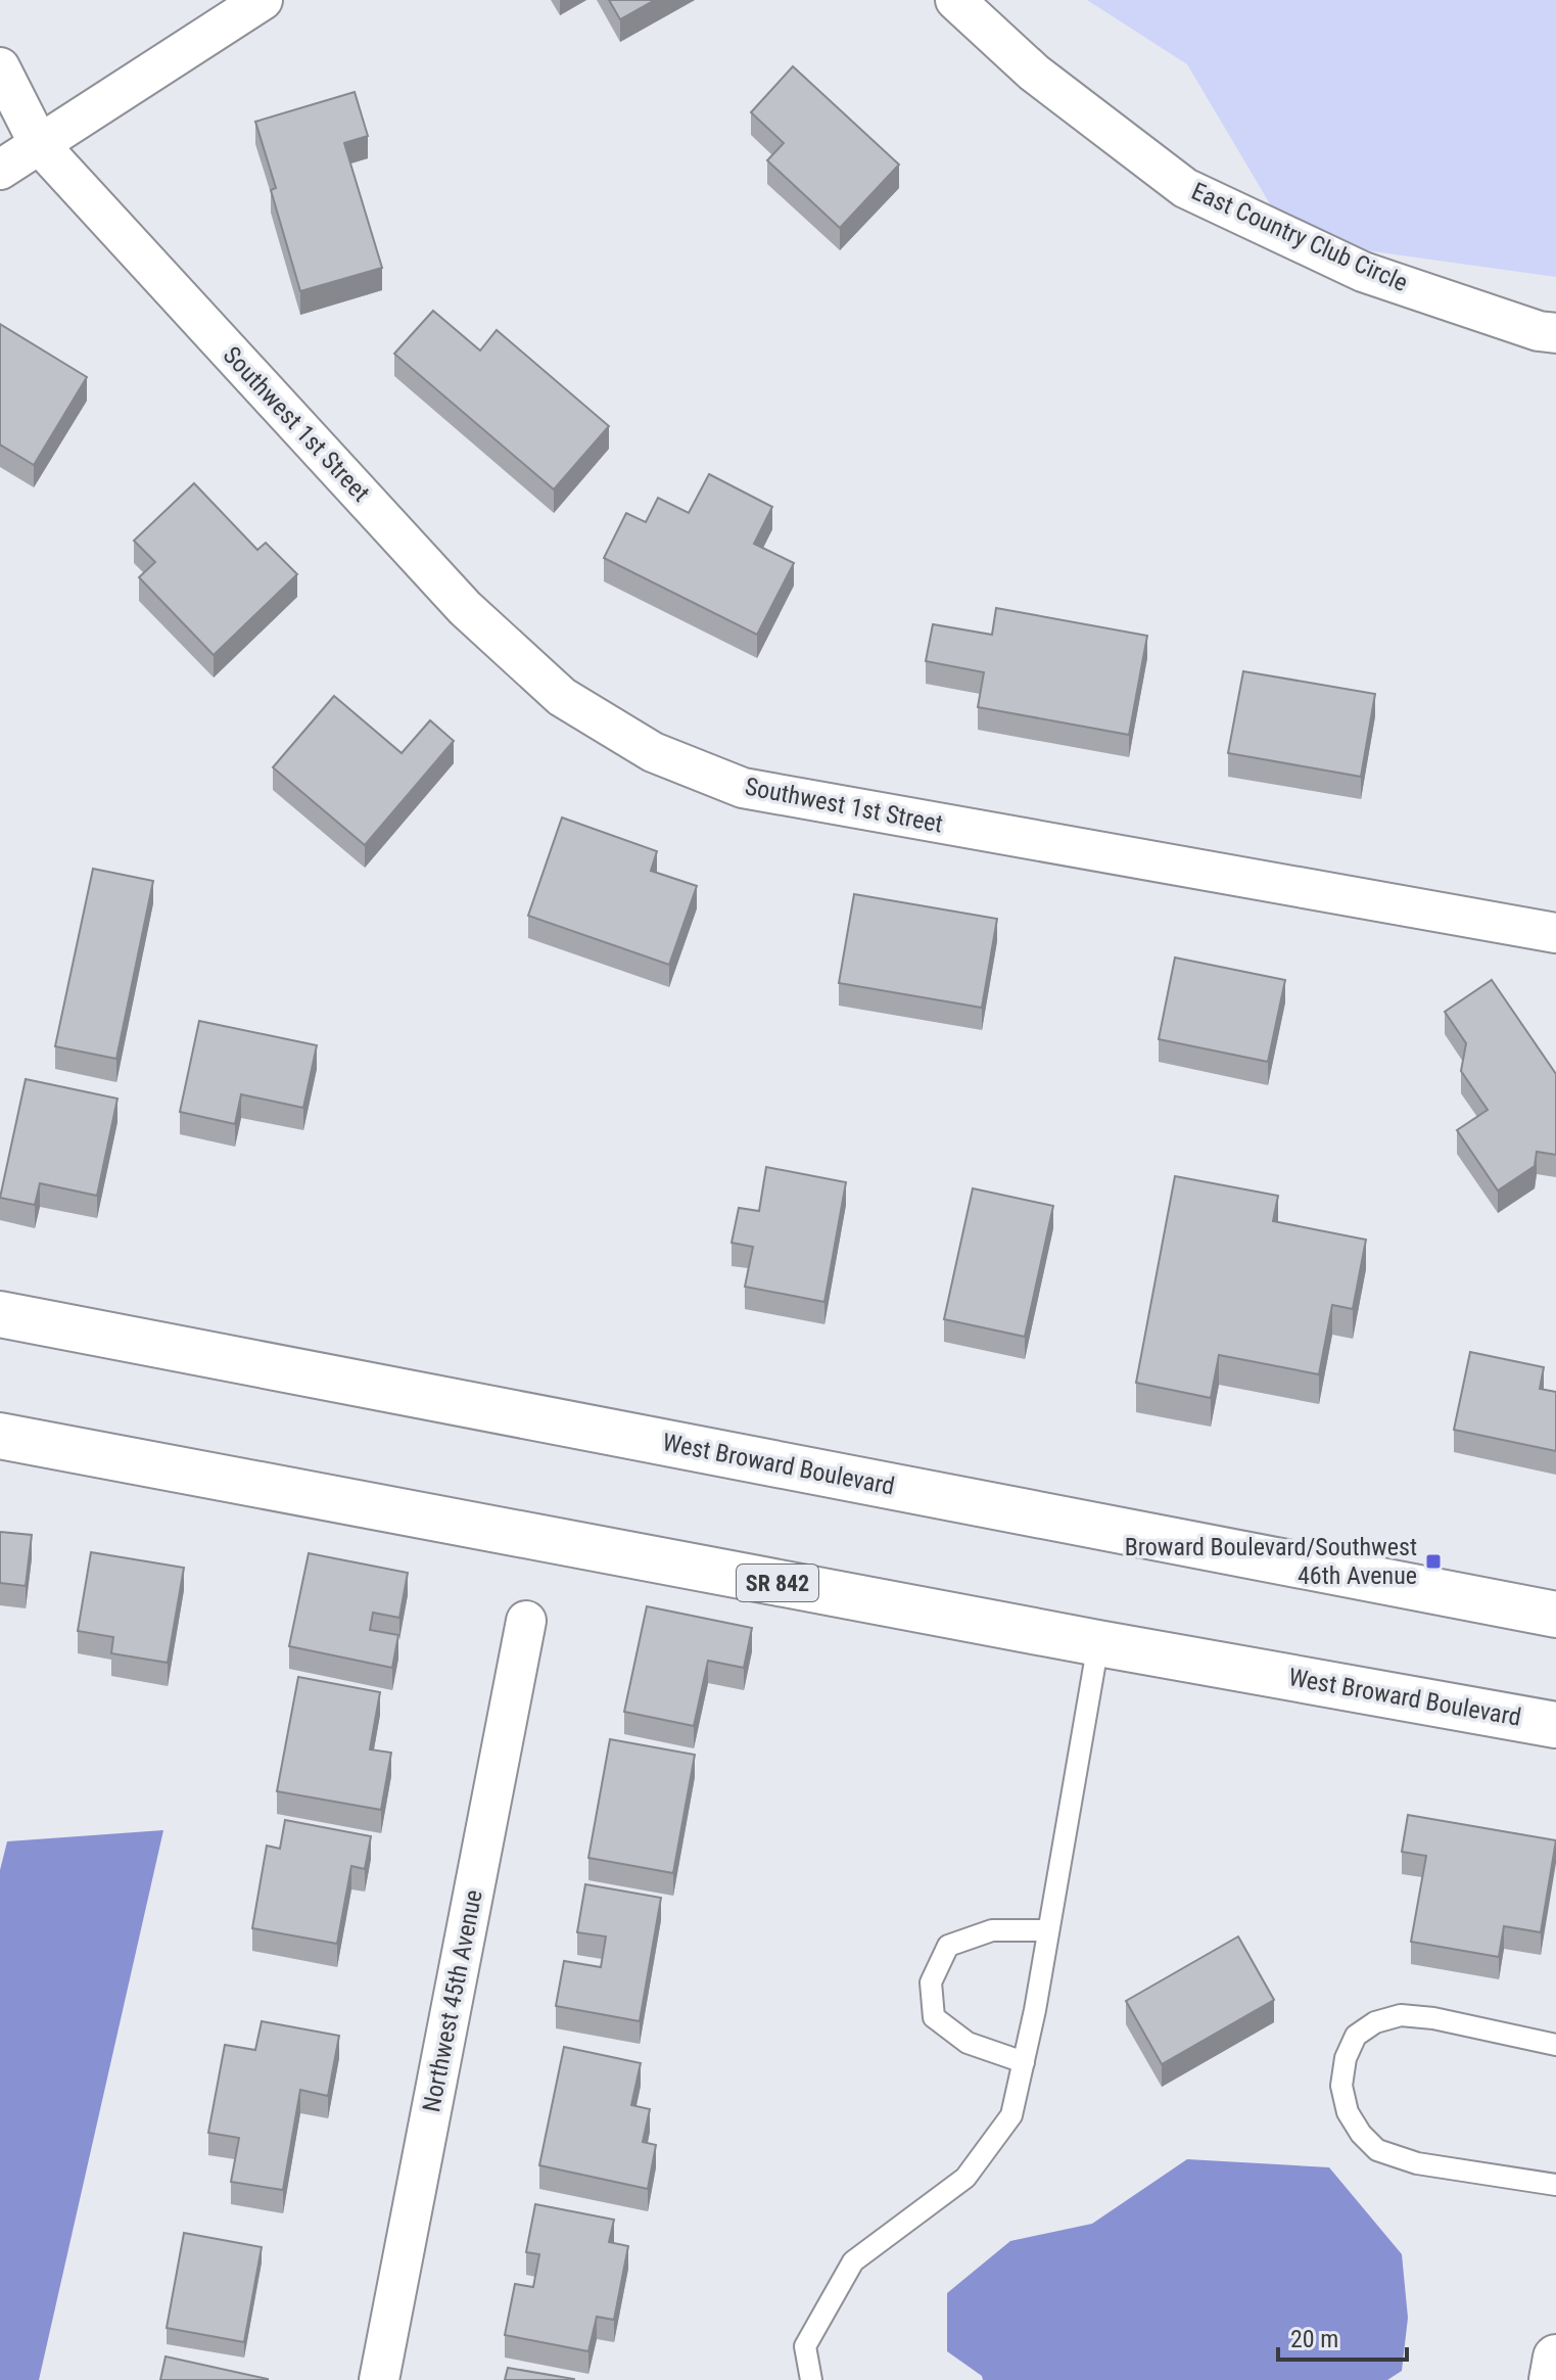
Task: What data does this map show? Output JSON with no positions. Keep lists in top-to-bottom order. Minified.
{"streets":{"main road":["West Broward Boulevard","SR 842"],"street":["East Country Club Circle","Southwest 1st Street","Northwest 45th Avenue"]},"places":{"transit":["Broward Boulevard/Southwest 46th Avenue"]},"scale_bar":"20 m"}
